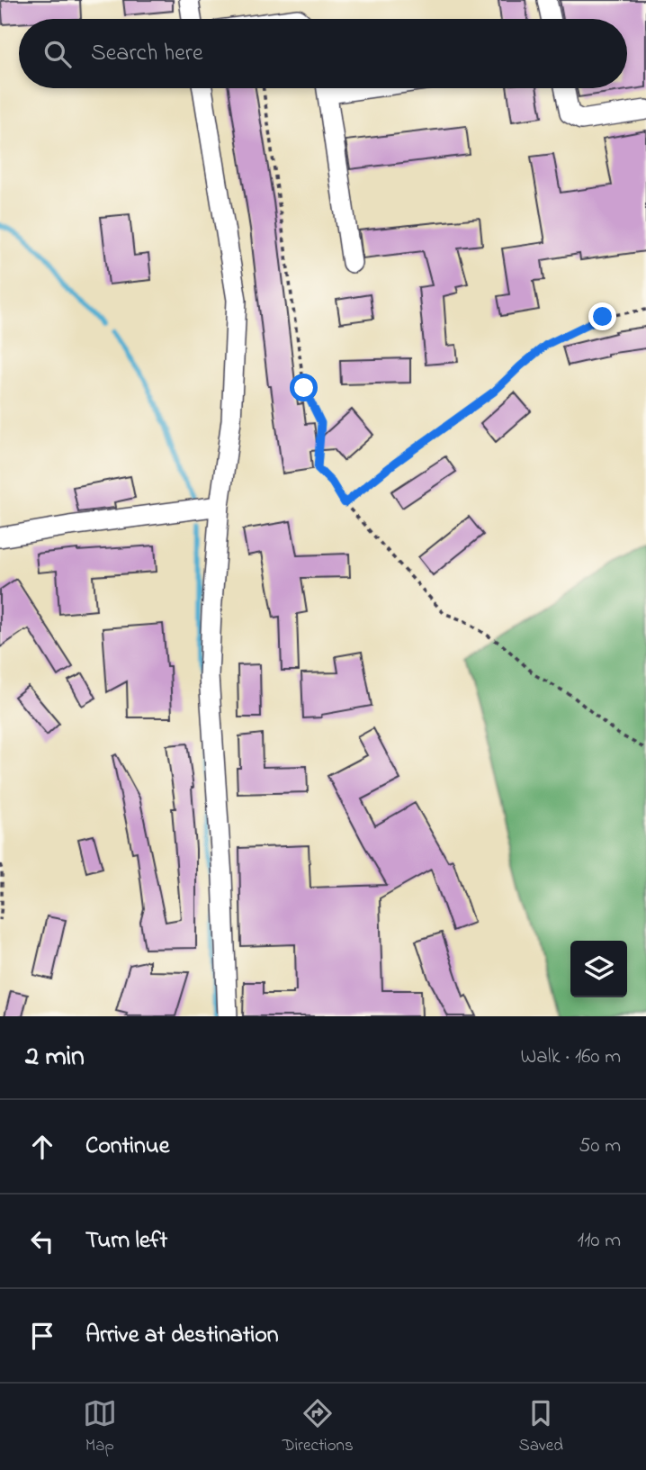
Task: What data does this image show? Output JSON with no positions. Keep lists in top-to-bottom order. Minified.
{"page":{"search":"Search here","heading":["2 min","Walk · 160 m"],"list":[["Continue","50 m"],["Turn left","110 m"],"Arrive at destination"],"nav":["Map","Directions","Saved"]}}
